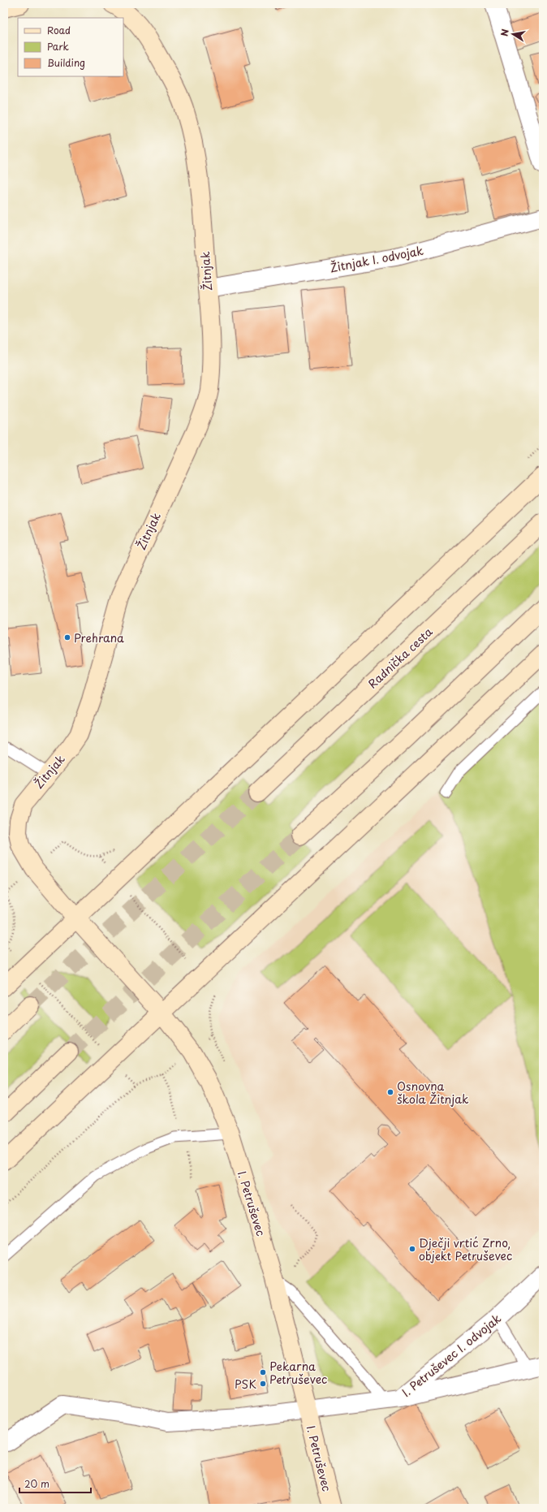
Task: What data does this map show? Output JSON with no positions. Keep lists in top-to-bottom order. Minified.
{"streets":{"main road":["Žitnjak","Radnička cesta","I. Petruševec"],"street":["Žitnjak I. odvojak","I. Petruševec I. odvojak"]},"crossings":[["Žitnjak I. odvojak","Žitnjak"],["Žitnjak","I. Petruševec"]],"places":["Prehrana","Osnovna škola Žitnjak","Dječji vrtić Zrno, objekt Petruševec","Pekarna Petruševec","PSK"],"legend":["Road","Park","Building"],"scale_bar":"20 m","north":"left"}
